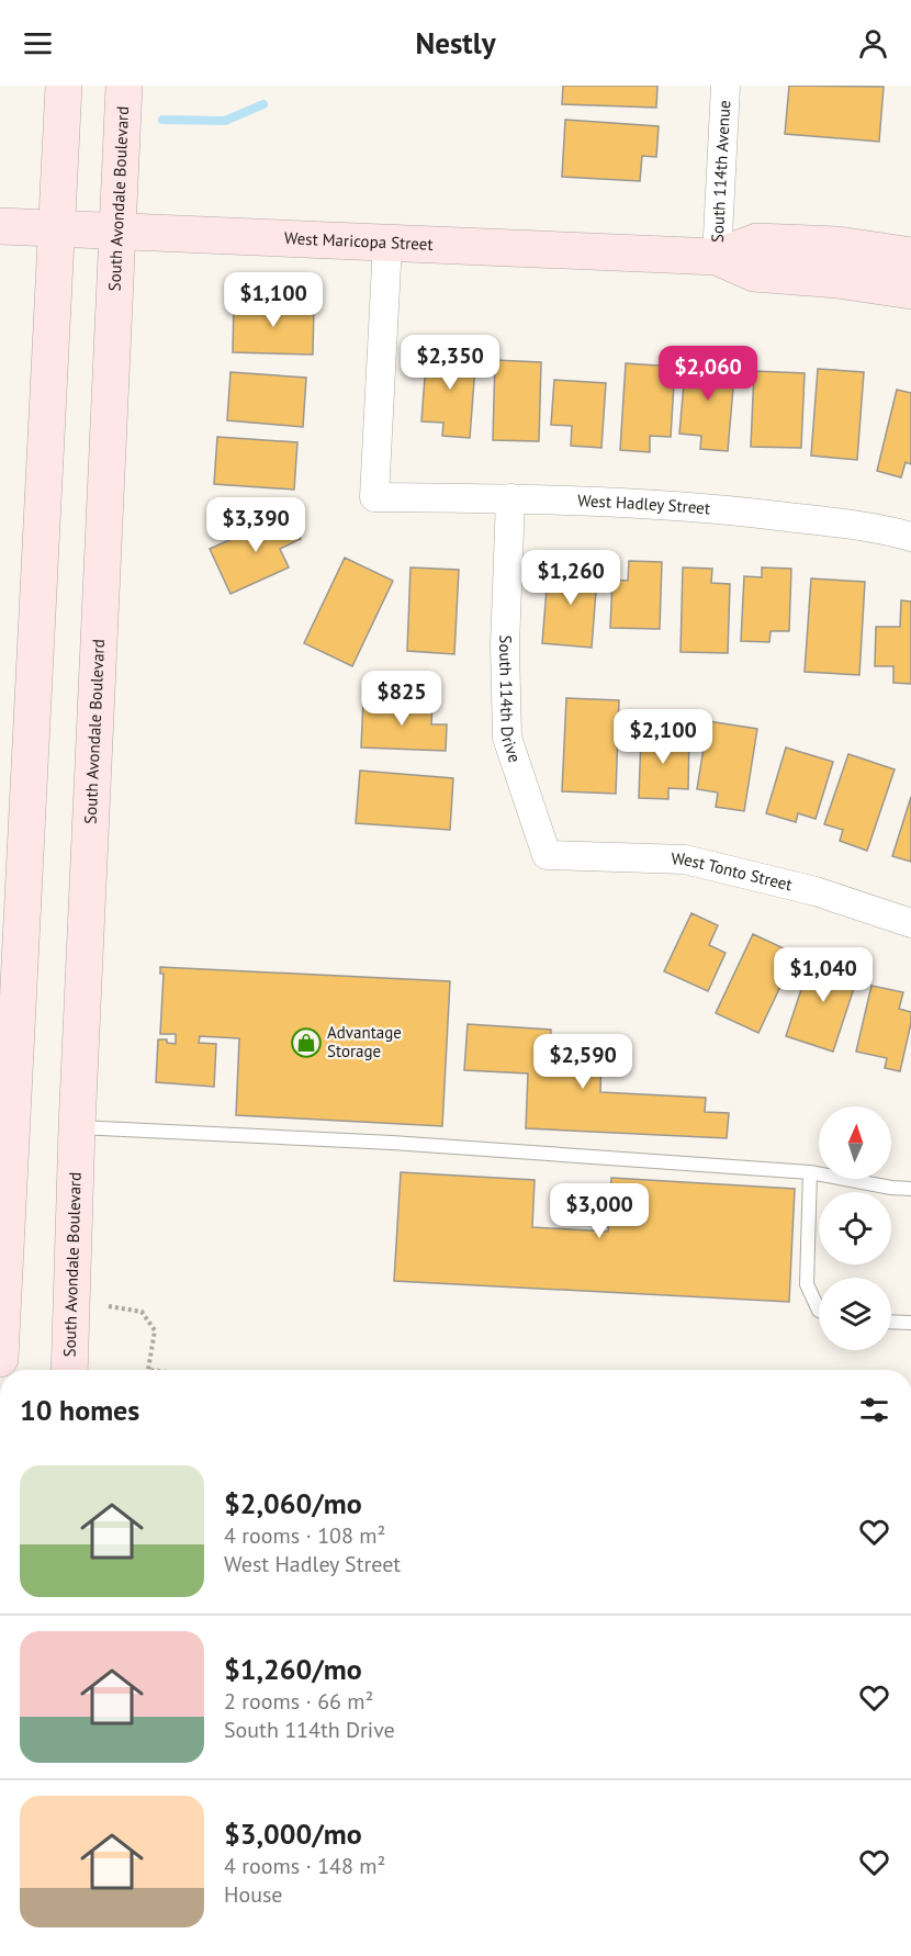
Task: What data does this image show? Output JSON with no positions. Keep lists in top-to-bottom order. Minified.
{"streets":{"main road":["South Avondale Boulevard","West Maricopa Street"],"street":["South 114th Avenue","West Hadley Street","South 114th Drive","West Tonto Street"]},"crossings":[["South 114th Avenue","West Maricopa Street"],["South Avondale Boulevard","West Maricopa Street"],["West Maricopa Street","West Hadley Street"],["West Hadley Street","South 114th Drive"],["South 114th Drive","West Tonto Street"]],"places":{"shop":["Advantage Storage"]},"north":"top","page":{"header":"Nestly","price":["$1,100","$2,350","$2,060","$3,390","$1,260","$825","$2,100","$1,040","$2,590","$3,000"],"heading":"10 homes","list":[{"name":"$2,060/mo","note":"4 rooms · 108 m² · West Hadley Street"},{"name":"$1,260/mo","note":"2 rooms · 66 m² · South 114th Drive"},{"name":"$3,000/mo","note":"4 rooms · 148 m² · House"}]}}
